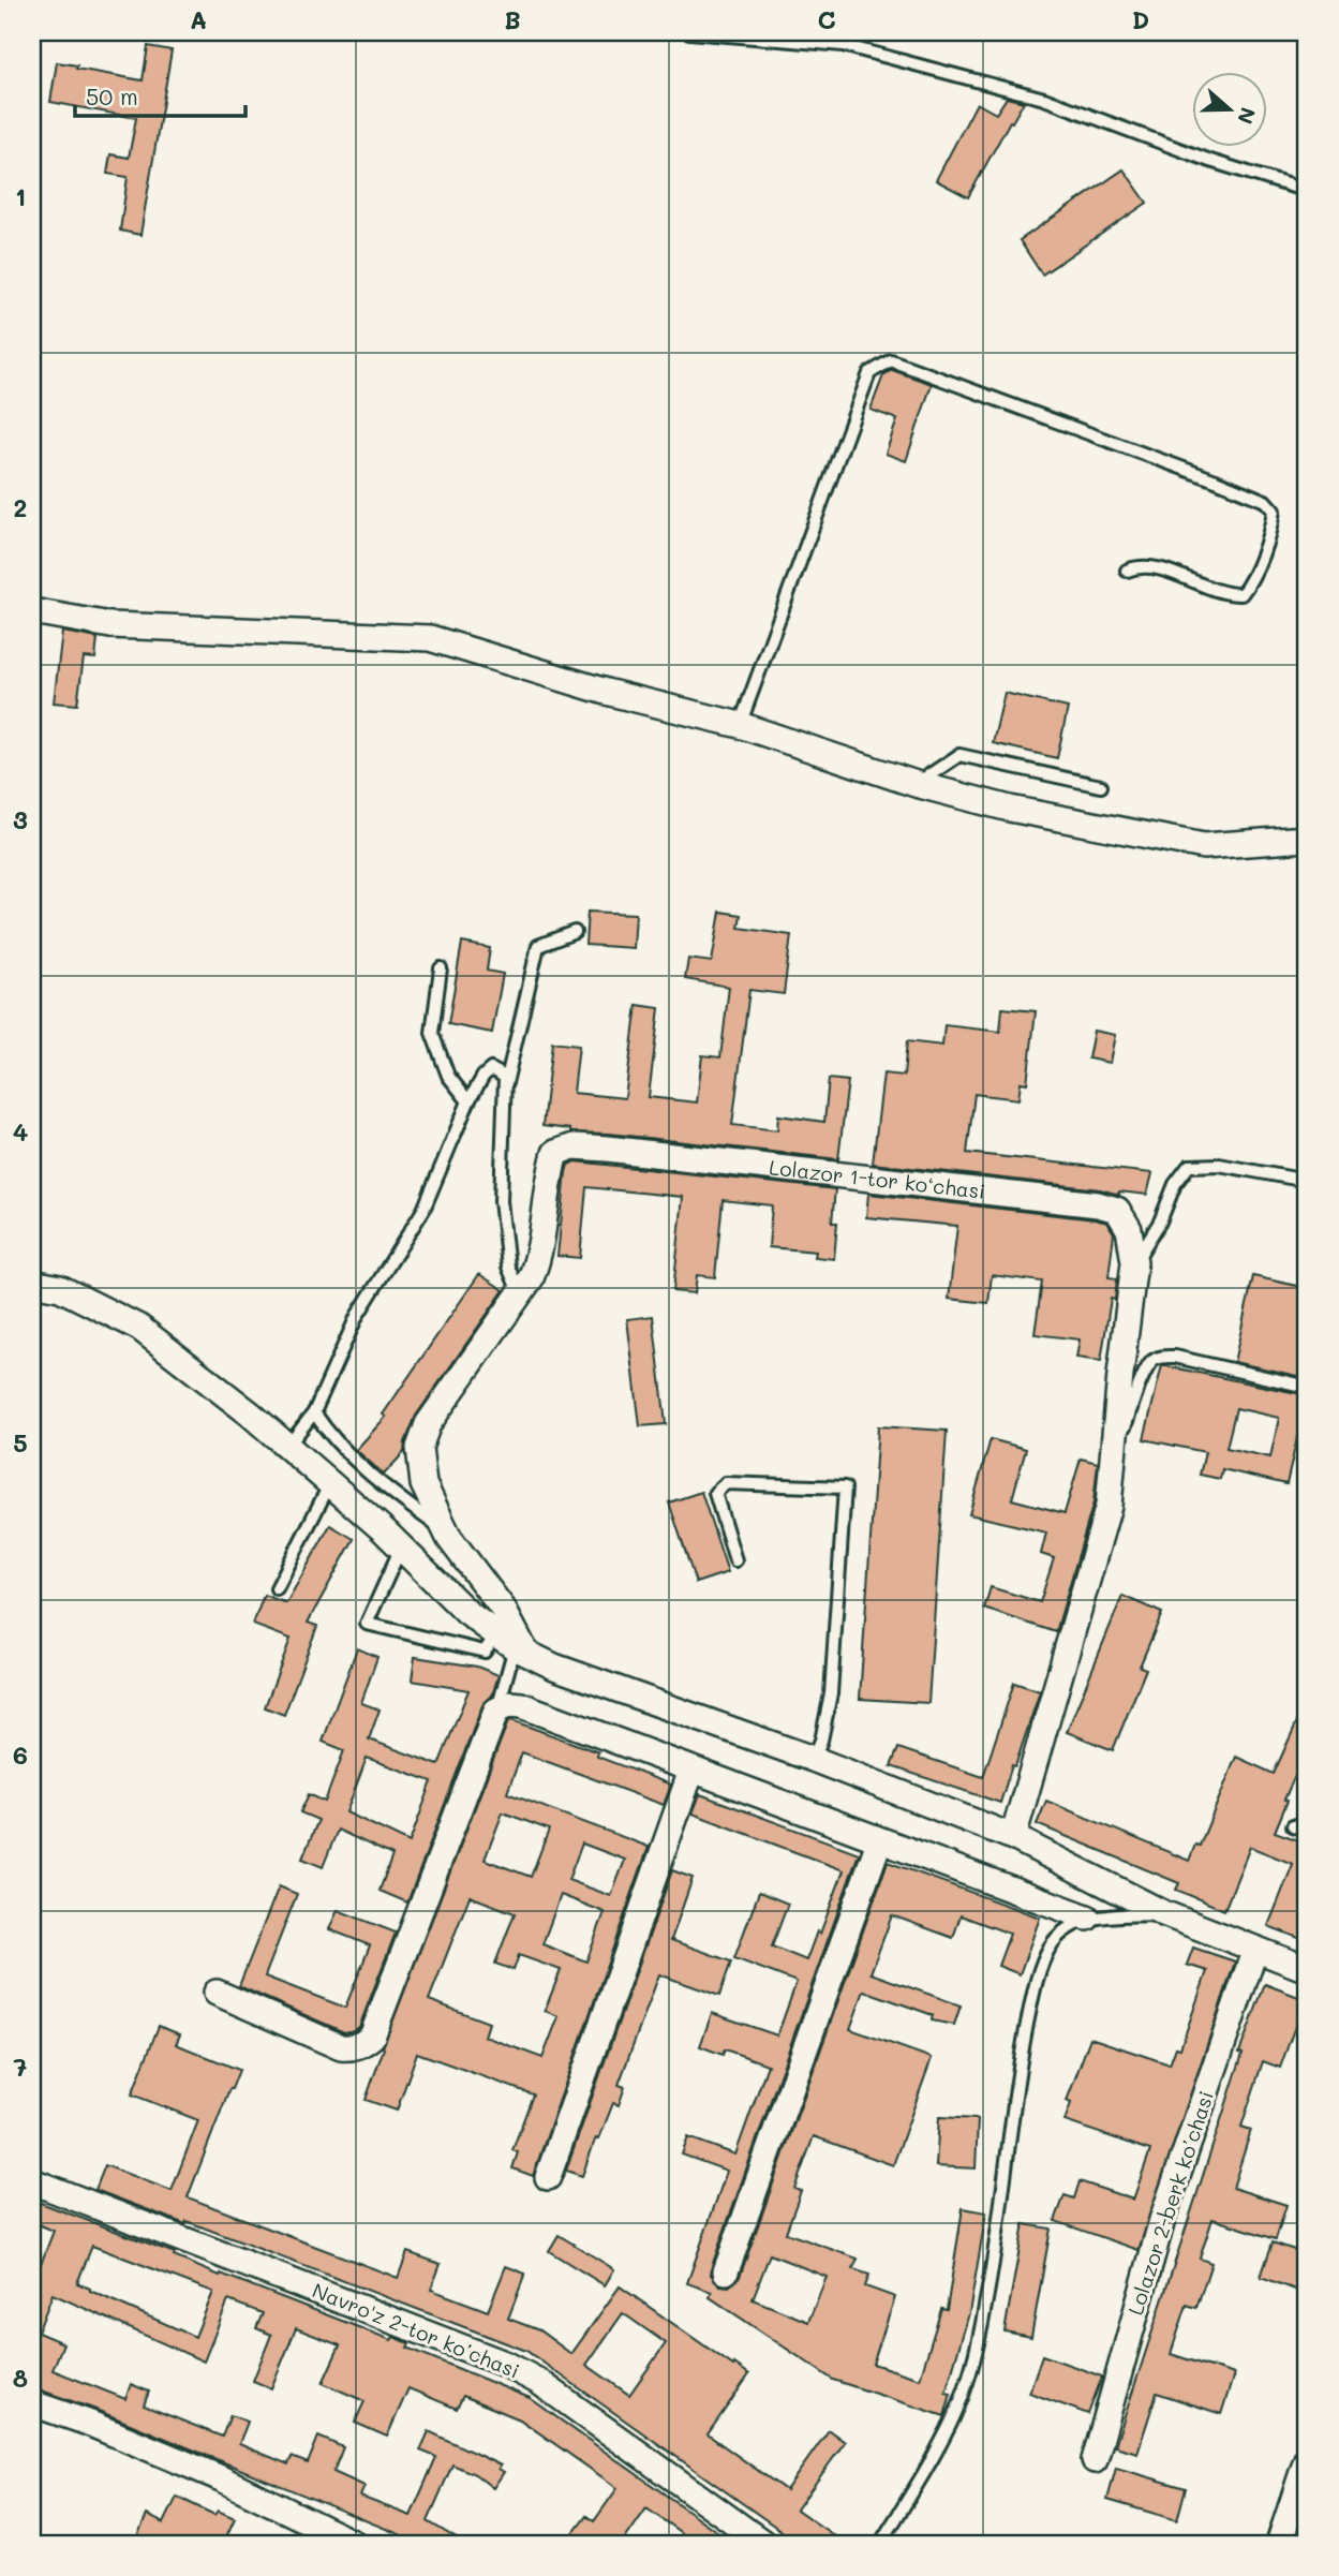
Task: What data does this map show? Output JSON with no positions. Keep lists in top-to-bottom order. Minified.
{"streets":{"street":["Lolazor 1-tor ko‘chasi","Lolazor 2-berk koʼchasi"]},"scale_bar":"50 m","north":"right","grid":{"columns":["A","B","C","D"],"rows":["1","2","3","4","5","6","7","8"]}}
